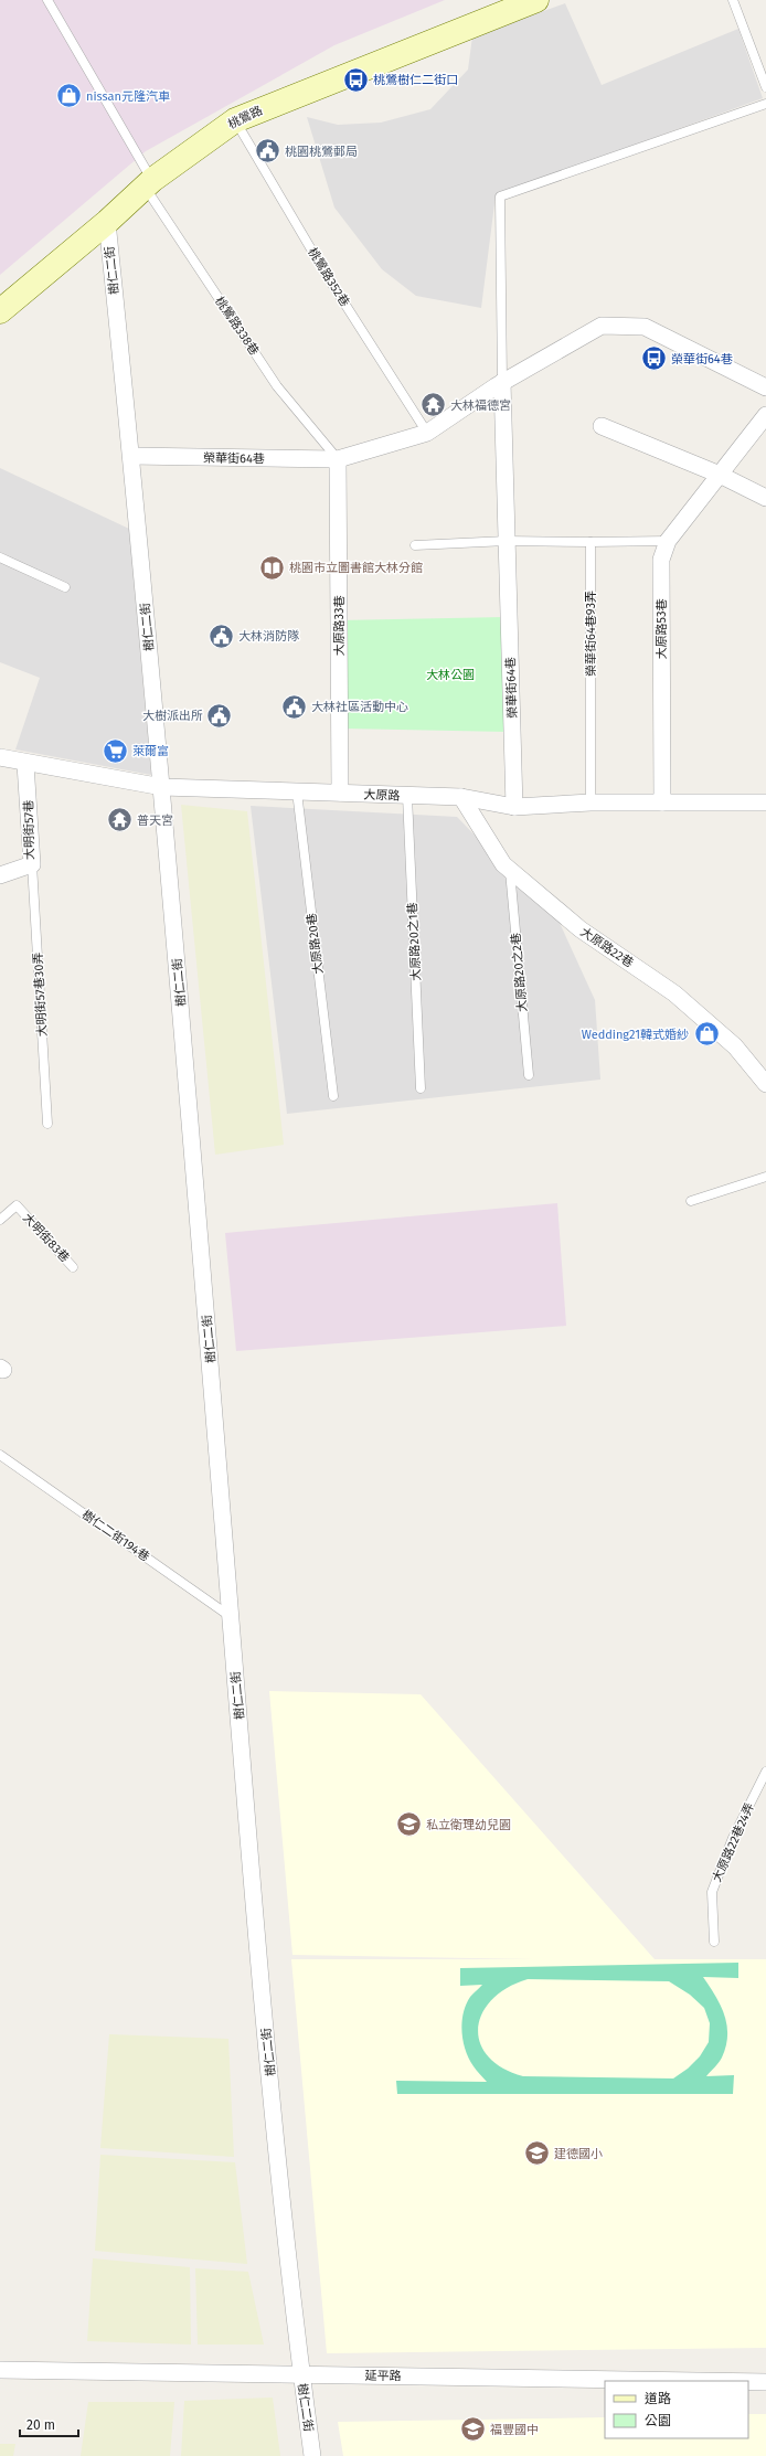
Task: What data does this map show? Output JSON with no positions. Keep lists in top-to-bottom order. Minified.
{"streets":{"main road":["桃鶯路"],"street":["樹仁二街","榮華街64巷","大原路33巷","大原路53巷","大原路","大明街57巷","大原路22巷","延平路"],"lane":["桃鶯路352巷","桃鶯路338巷","榮華街64巷93弄","大原路20之1巷","大原路20巷","大原路20之2巷","大明街57巷30弄","大明街83巷","樹仁二街194巷","大原路22巷24弄"]},"crossings":[["桃鶯路","樹仁二街"],["桃鶯路","桃鶯路352巷"],["桃鶯路","桃鶯路338巷"],["樹仁二街","榮華街64巷"],["樹仁二街","大原路"],["樹仁二街","樹仁二街194巷"],["樹仁二街","延平路"],["桃鶯路352巷","榮華街64巷"],["桃鶯路338巷","榮華街64巷"],["桃鶯路338巷","大原路33巷"],["榮華街64巷","大原路33巷"],["榮華街64巷","大原路"],["大原路33巷","大原路"],["大原路53巷","大原路"],["榮華街64巷93弄","大原路"],["大原路","大明街57巷"],["大原路","大原路20之1巷"],["大原路","大原路20巷"],["大原路","大原路22巷"],["大明街57巷","大明街57巷30弄"],["大原路22巷","大原路20之2巷"]],"parks":["大林公園"],"places":{"bus stop":["桃鶯樹仁二街口","榮華街64巷"],"shop":["nissan元隆汽車","Wedding21韓式婚紗"],"public building":["桃園桃鶯郵局","大林消防隊","大林社區活動中心","大樹派出所"],"temple":["大林福德宮","普天宮"],"library":["桃園市立圖書館大林分館"],"supermarket":["萊爾富"],"school or university":["私立衛理幼兒園","建德國小","福豐國中"]},"legend":["道路","公園"],"scale_bar":"20 m"}
